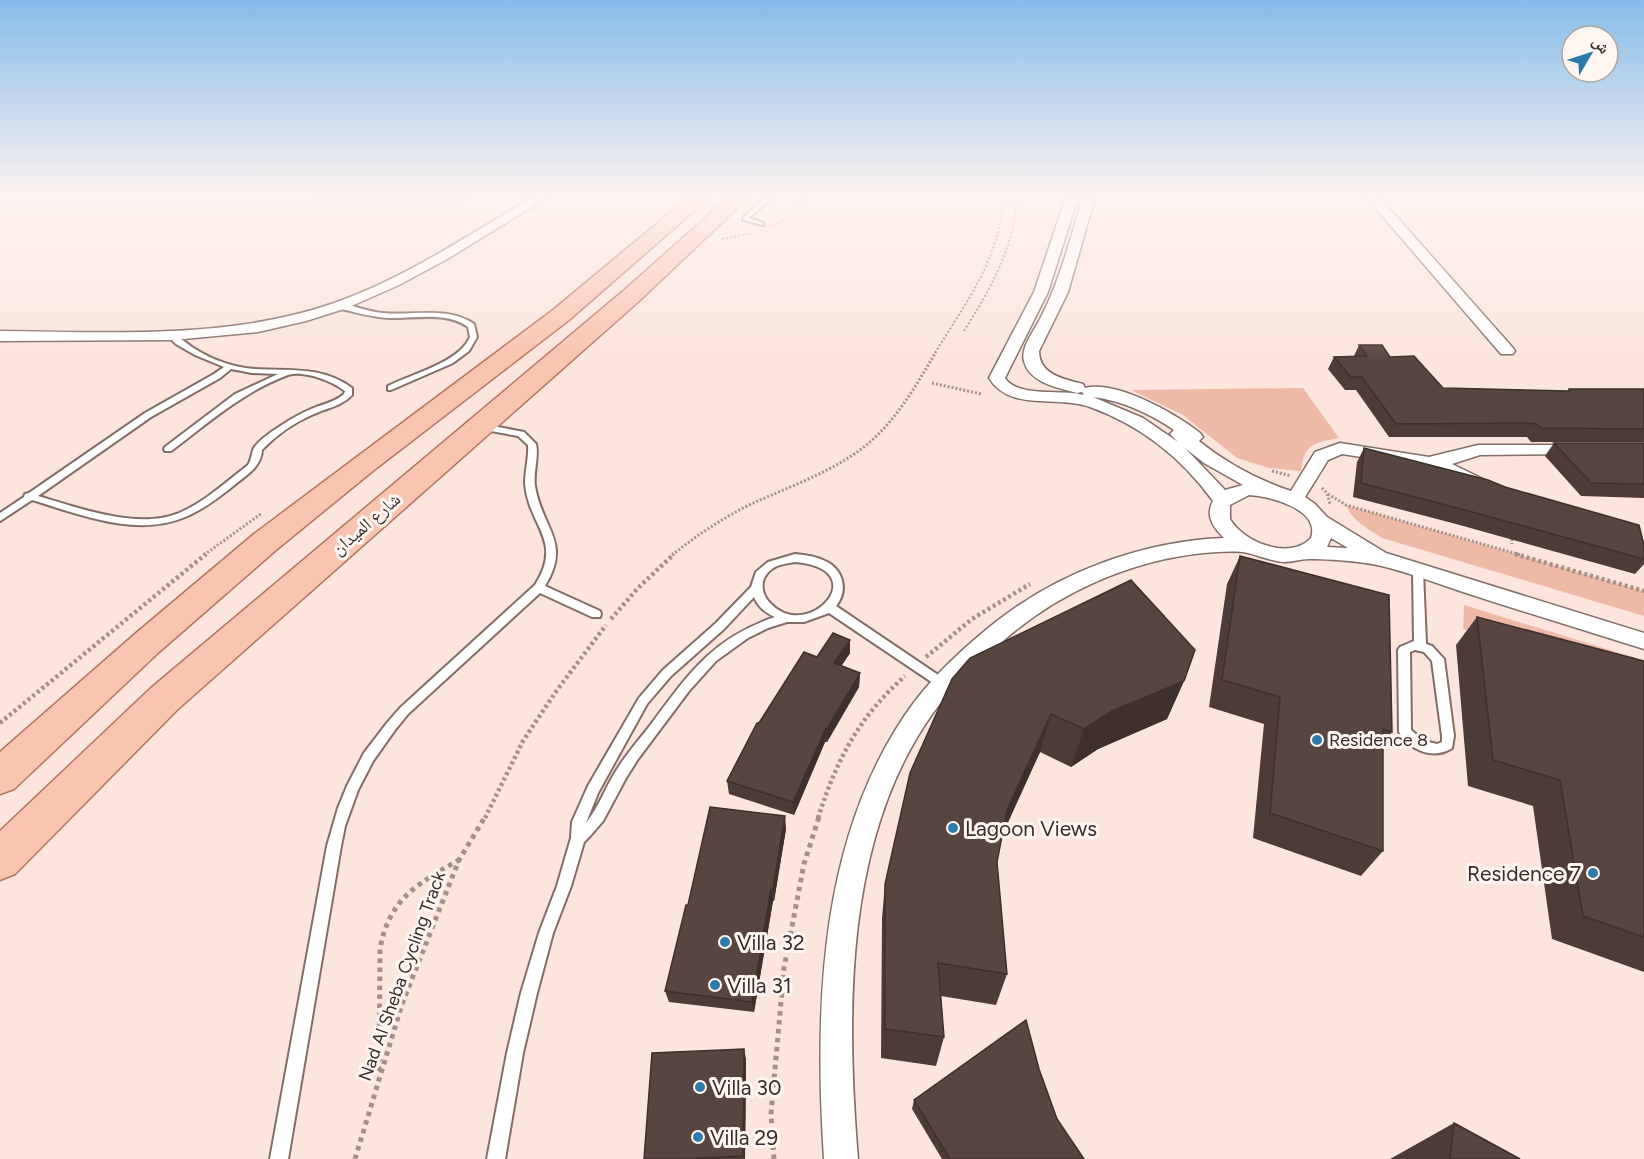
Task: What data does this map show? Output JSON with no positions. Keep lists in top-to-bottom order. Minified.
{"streets":{"main road":["شارع الميدان"],"path":["Nad Al Sheba Cycling Track"]},"places":["Residence 8","Lagoon Views","Residence 7","Villa 32","Villa 31","Villa 30","Villa 29"],"north":"top right"}
